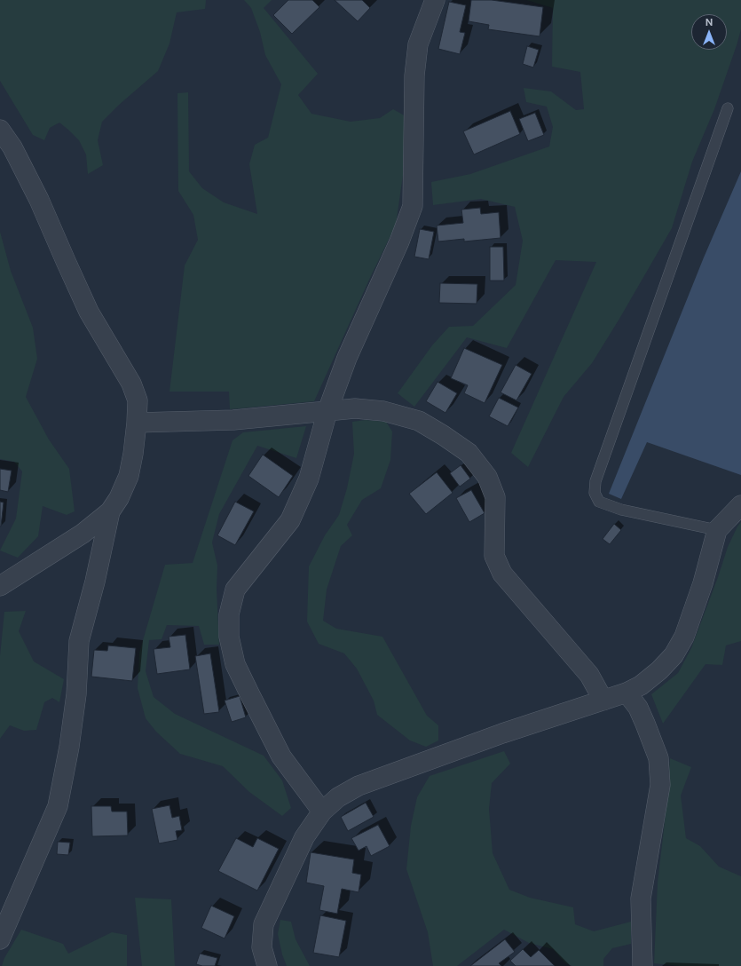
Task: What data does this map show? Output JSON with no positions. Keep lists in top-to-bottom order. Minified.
{"north":"top"}
